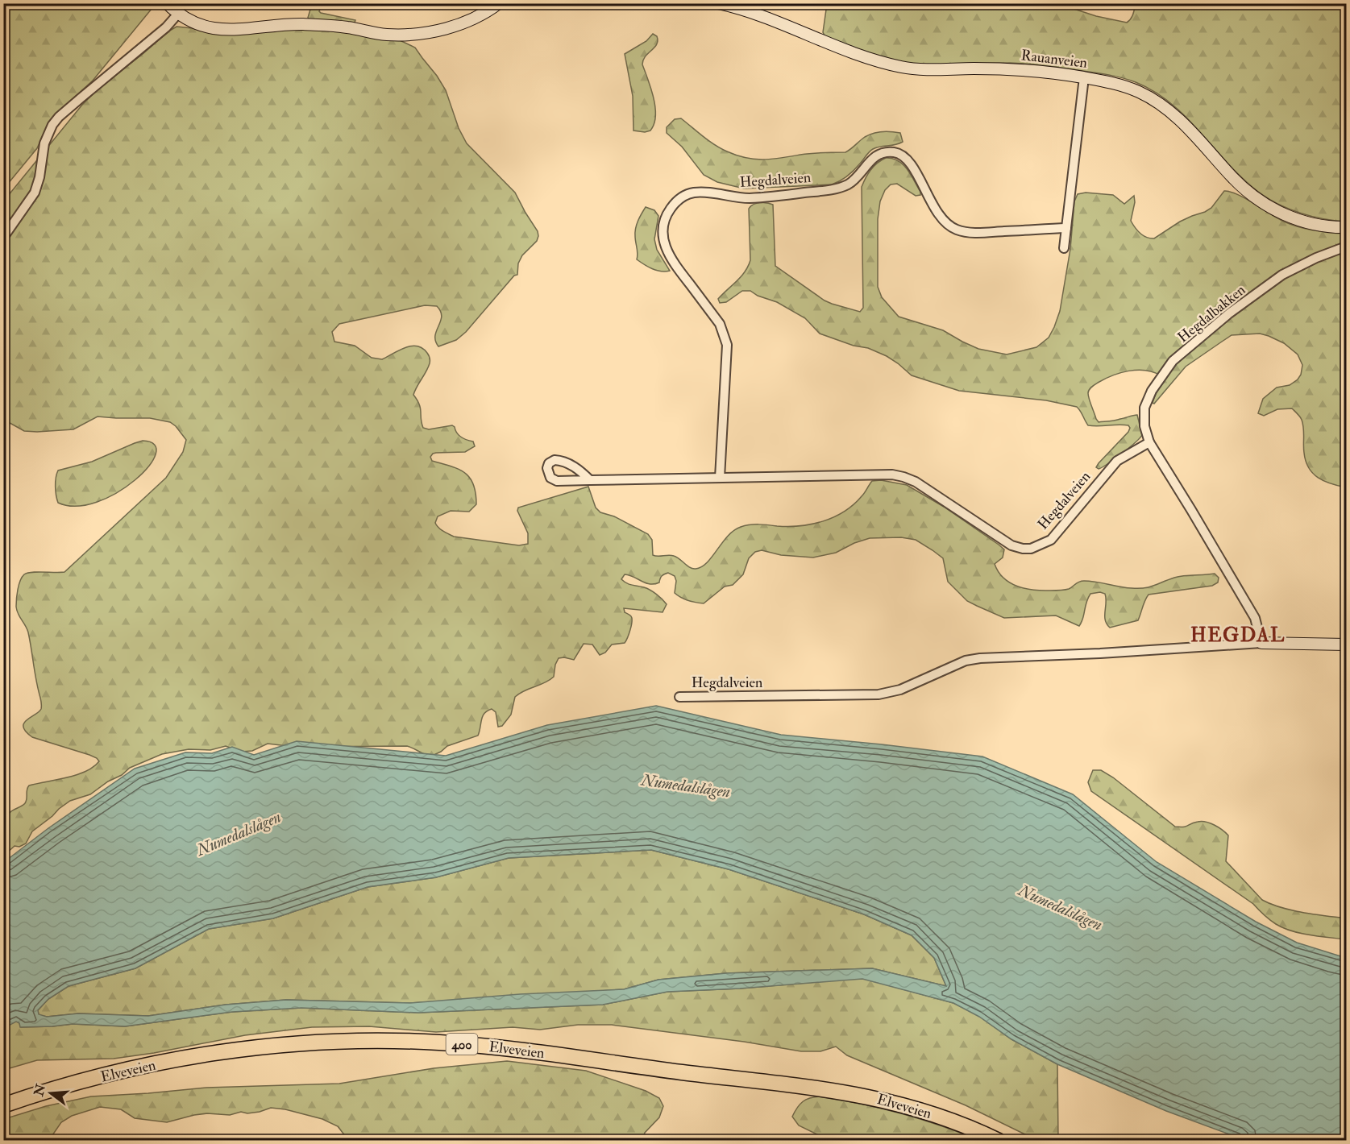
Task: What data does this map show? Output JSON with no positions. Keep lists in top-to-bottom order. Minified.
{"streets":{"highway":["400","Elveveien"],"main road":["Rauanveien","Hegdalveien"],"street":["Hegdalbakken"]},"crossings":[["Hegdalveien","Hegdalbakken"]],"districts":["HEGDAL"],"water":["Numedalslågen"],"north":"left"}
